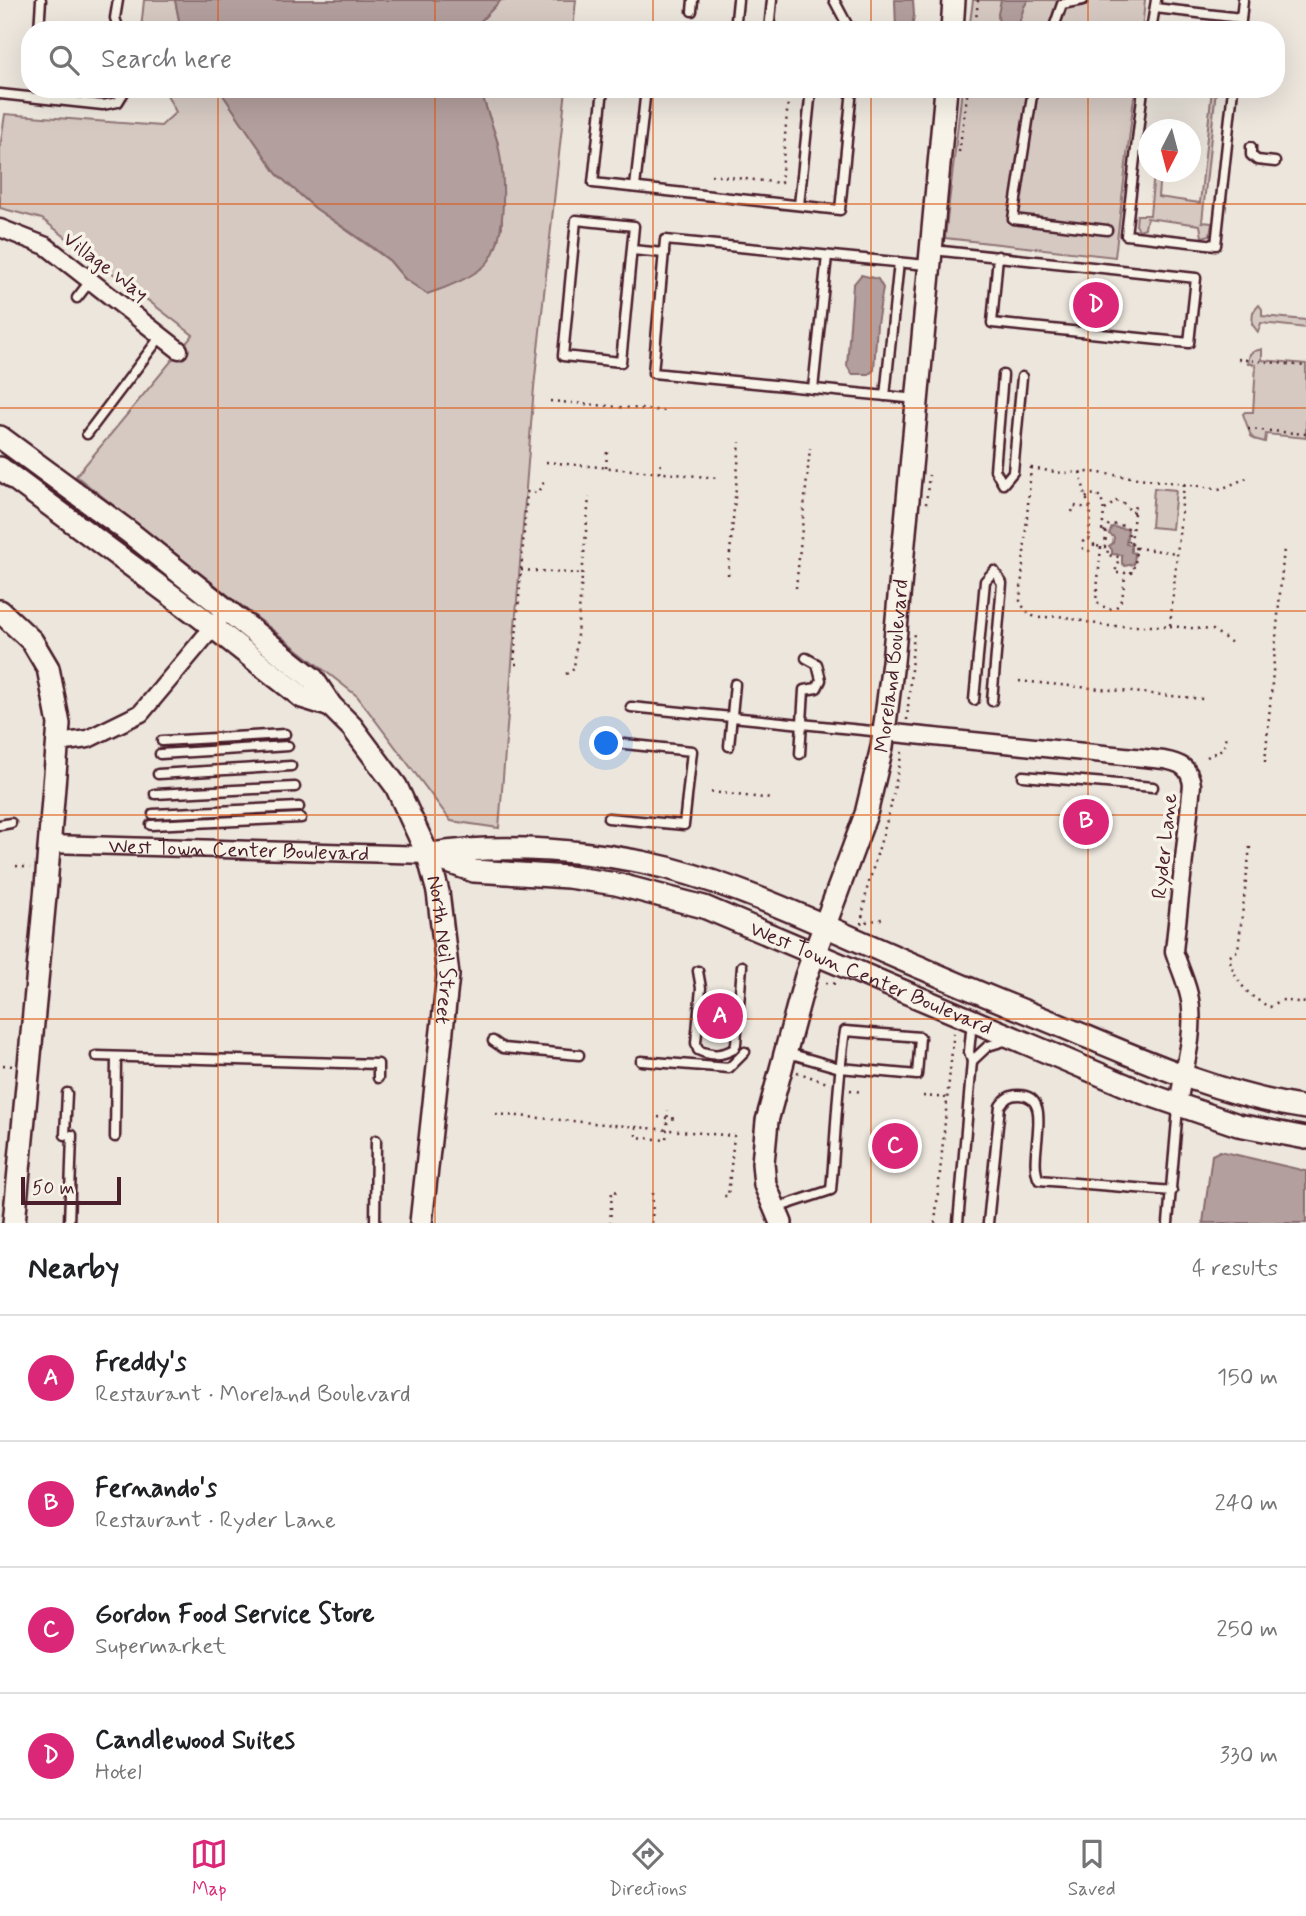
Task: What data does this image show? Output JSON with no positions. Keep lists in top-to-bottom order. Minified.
{"streets":{"main road":["Moreland Boulevard","West Town Center Boulevard","North Neil Street"],"street":["Village Way","Ryder Lane"]},"crossings":[["Moreland Boulevard","Ryder Lane"],["Moreland Boulevard","West Town Center Boulevard"],["Ryder Lane","West Town Center Boulevard"],["West Town Center Boulevard","North Neil Street"]],"scale_bar":"50 m","north":"bottom","page":{"search":"Search here","pins":["D","B","A","C"],"scale":"50 m","heading":["Nearby","4 results"],"list":[{"mark":"A","name":"Freddy's","note":"Restaurant · Moreland Boulevard","value":"150 m"},{"mark":"B","name":"Fernando's","note":"Restaurant · Ryder Lane","value":"240 m"},{"mark":"C","name":"Gordon Food Service Store","note":"Supermarket","value":"250 m"},{"mark":"D","name":"Candlewood Suites","note":"Hotel","value":"330 m"}],"nav":["Map","Directions","Saved"]}}
